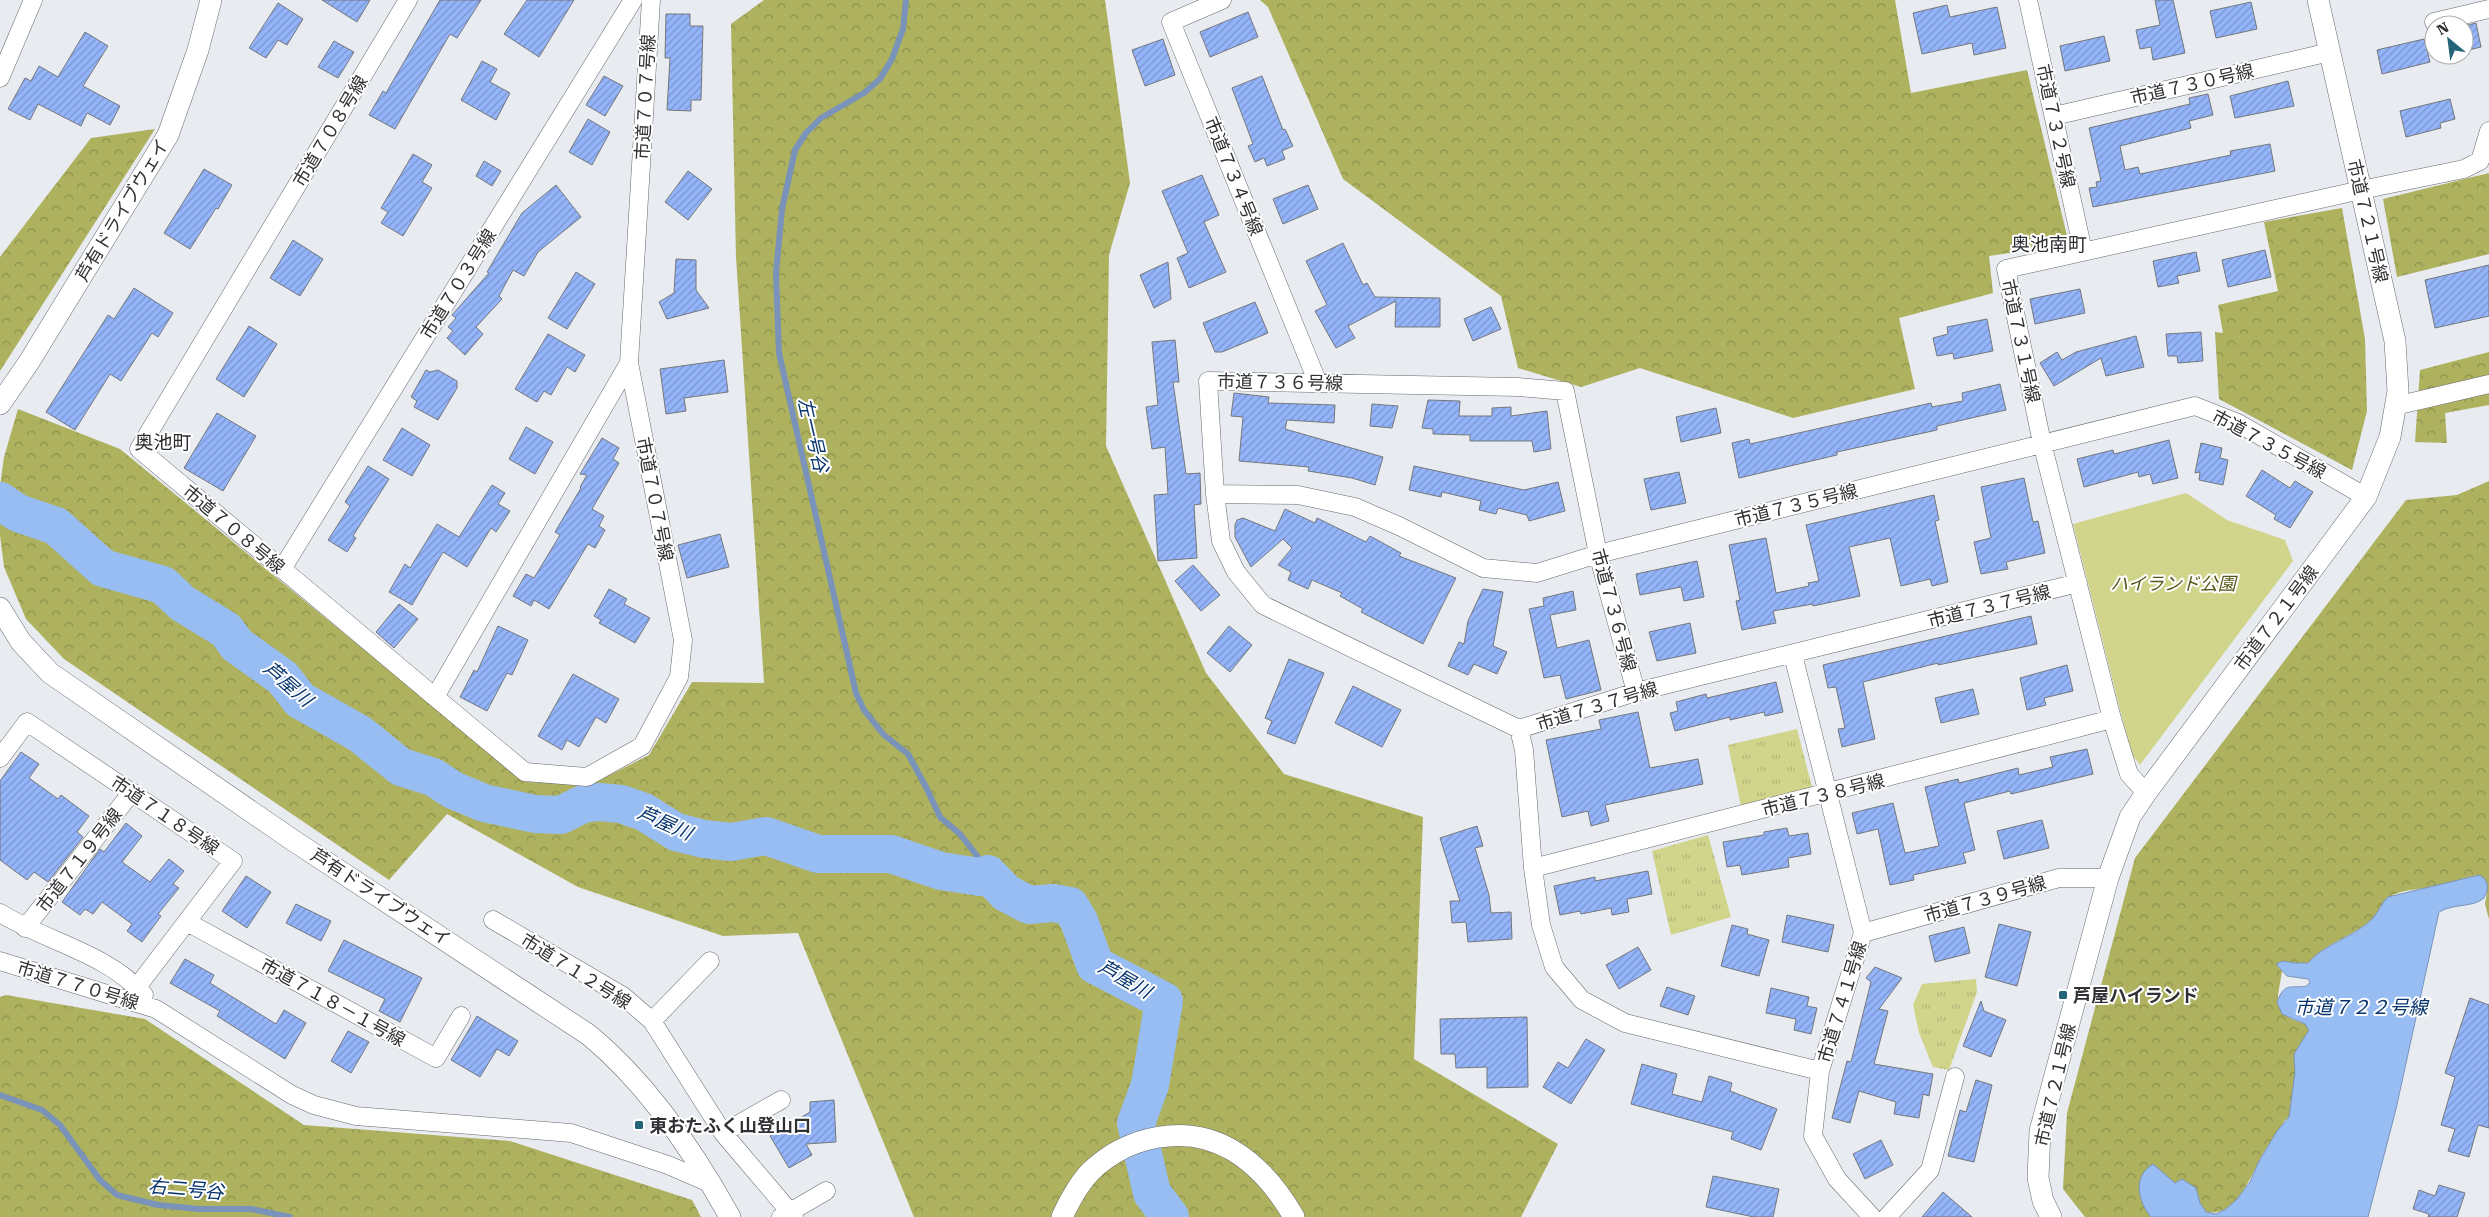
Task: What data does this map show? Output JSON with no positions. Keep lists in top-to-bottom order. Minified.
{"streets":{"street":["市道７３０号線","市道７０７号線","市道７３２号線","市道７０８号線","市道７３４号線","芦有ドライブウェイ","市道７２１号線","市道７０３号線","市道７３１号線","市道７３６号線","市道７３５号線","市道７３７号線","市道７３８号線","市道７１８号線","市道７１９号線","市道７３９号線","市道７１２号線","市道７７０号線","市道７１８－１号線","市道７４１号線"]},"crossings":[["市道７３０号線","市道７３２号線"],["市道７３０号線","市道７２１号線"],["市道７０７号線","市道７０８号線"],["市道７３２号線","市道７３１号線"],["市道７０８号線","市道７０３号線"],["市道７３４号線","市道７３６号線"],["市道７２１号線","市道７３１号線"],["市道７２１号線","市道７３５号線"],["市道７２１号線","市道７３９号線"],["市道７３１号線","市道７３５号線"],["市道７３１号線","市道７３７号線"],["市道７３１号線","市道７３８号線"],["市道７３６号線","市道７３５号線"],["市道７３６号線","市道７３７号線"],["市道７３７号線","市道７３８号線"],["市道７３７号線","市道７４１号線"],["市道７３８号線","市道７４１号線"],["市道７１８号線","市道７１９号線"],["市道７１８号線","市道７１８－１号線"],["市道７３９号線","市道７４１号線"]],"districts":["奥池南町","奥池町"],"water":["左一号谷","芦屋川","市道７２２号線","右二号谷"],"parks":["ハイランド公園"],"places":{"transit":["芦屋ハイランド","東おたふく山登山口"]},"north":"top left"}
